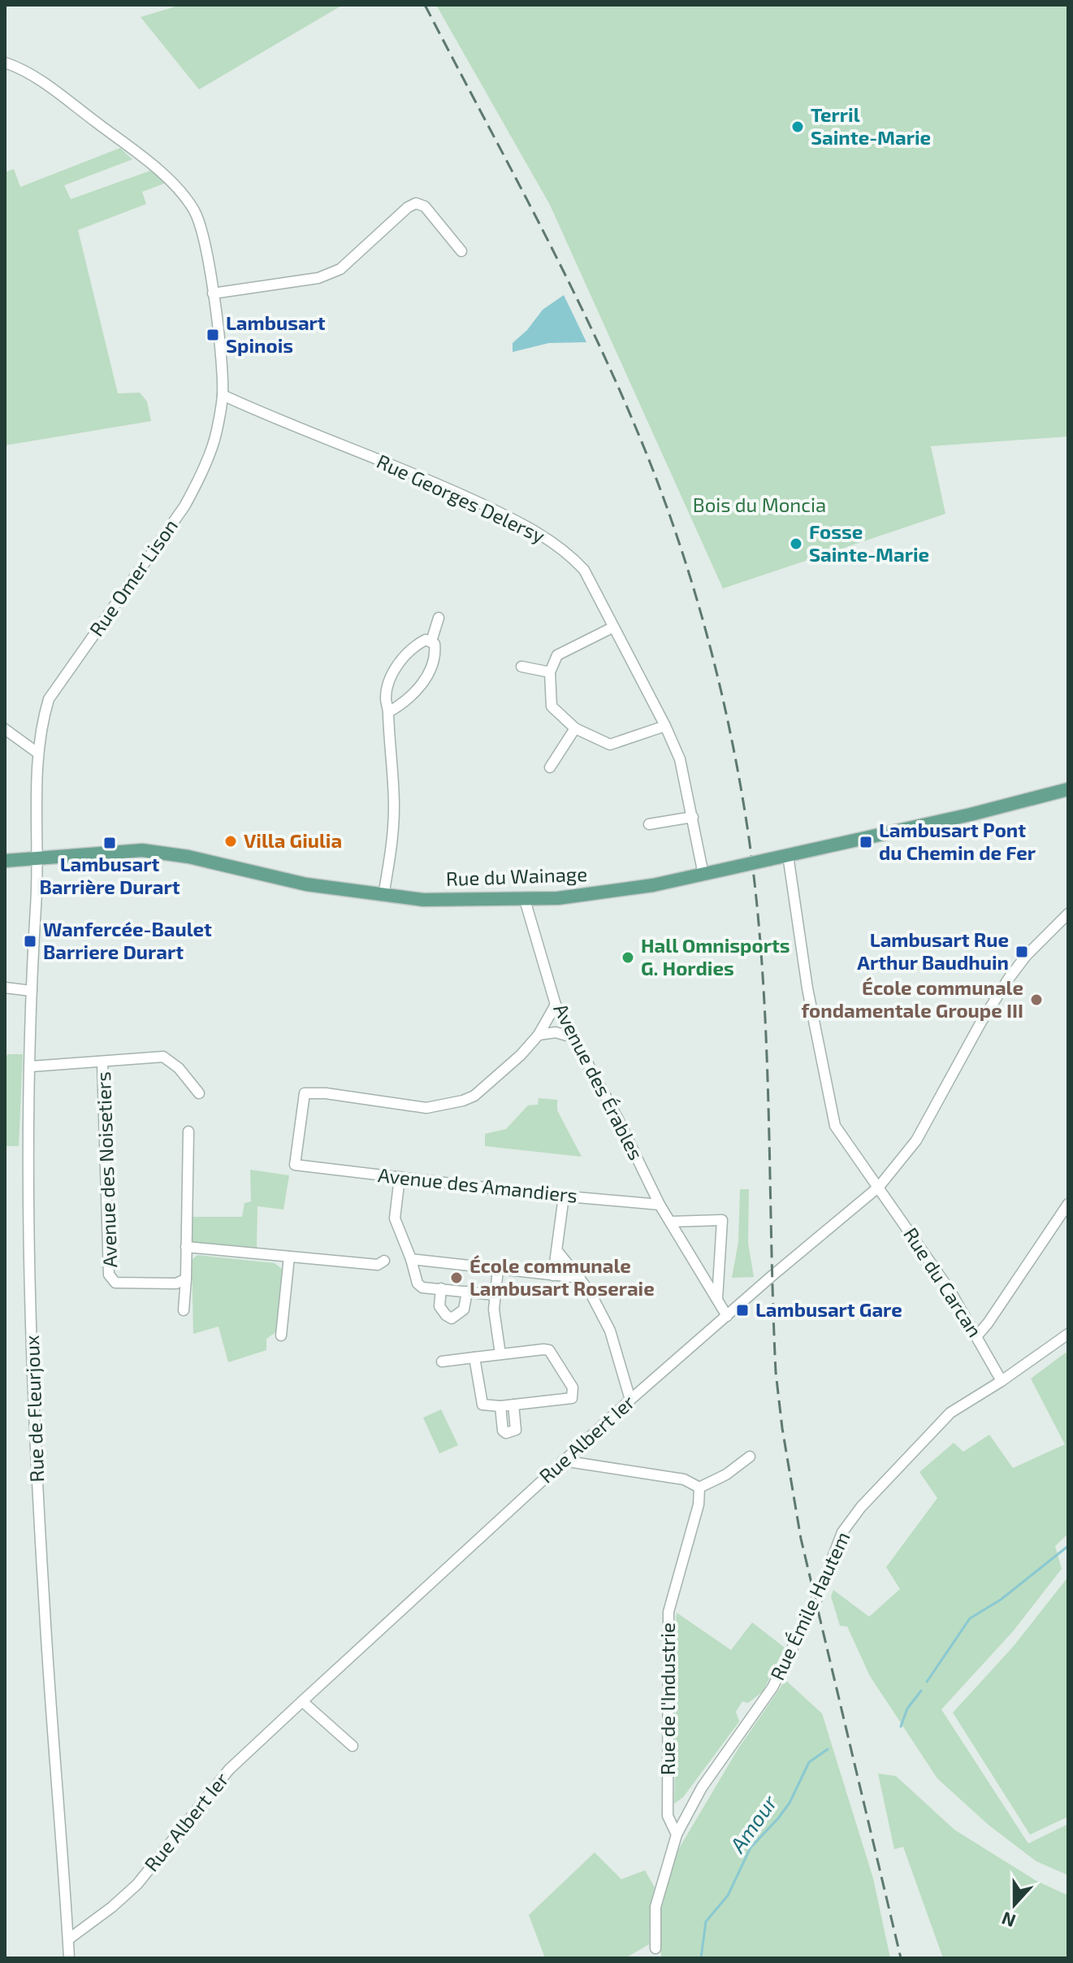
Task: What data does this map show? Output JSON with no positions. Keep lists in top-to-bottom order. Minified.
{"streets":{"main road":["Rue du Wainage"],"street":["Rue Georges Delersy","Rue Omer Lison","Avenue des Érables","Avenue des Noisetiers","Avenue des Amandiers","Rue du Carcan","Rue de Fleurjoux","Rue Albert Ier","Rue Émile Hautem","Rue de l'Industrie"]},"crossings":[["Rue Georges Delersy","Rue Omer Lison"],["Rue Georges Delersy","Rue du Wainage"],["Rue Omer Lison","Rue du Wainage"],["Rue Omer Lison","Rue de Fleurjoux"],["Rue du Wainage","Avenue des Érables"],["Rue du Wainage","Rue du Carcan"],["Rue du Wainage","Rue de Fleurjoux"],["Avenue des Érables","Avenue des Amandiers"],["Avenue des Érables","Rue Albert Ier"],["Avenue des Noisetiers","Rue de Fleurjoux"],["Rue du Carcan","Rue Albert Ier"],["Rue du Carcan","Rue Émile Hautem"],["Rue de Fleurjoux","Rue Albert Ier"],["Rue Émile Hautem","Rue de l'Industrie"]],"water":["Amour"],"parks":["Bois du Moncia"],"places":{"other":["Terril Sainte-Marie","Fosse Sainte-Marie","Villa Giulia","Hall Omnisports G. Hordies","École communale fondamentale Groupe III","École communale Lambusart Roseraie"],"transit":["Lambusart Spinois","Lambusart Pont du Chemin de Fer","Lambusart Barrière Durart","Wanfercée-Baulet Barriere Durart","Lambusart Rue Arthur Baudhuin","Lambusart Gare"]},"north":"bottom"}
